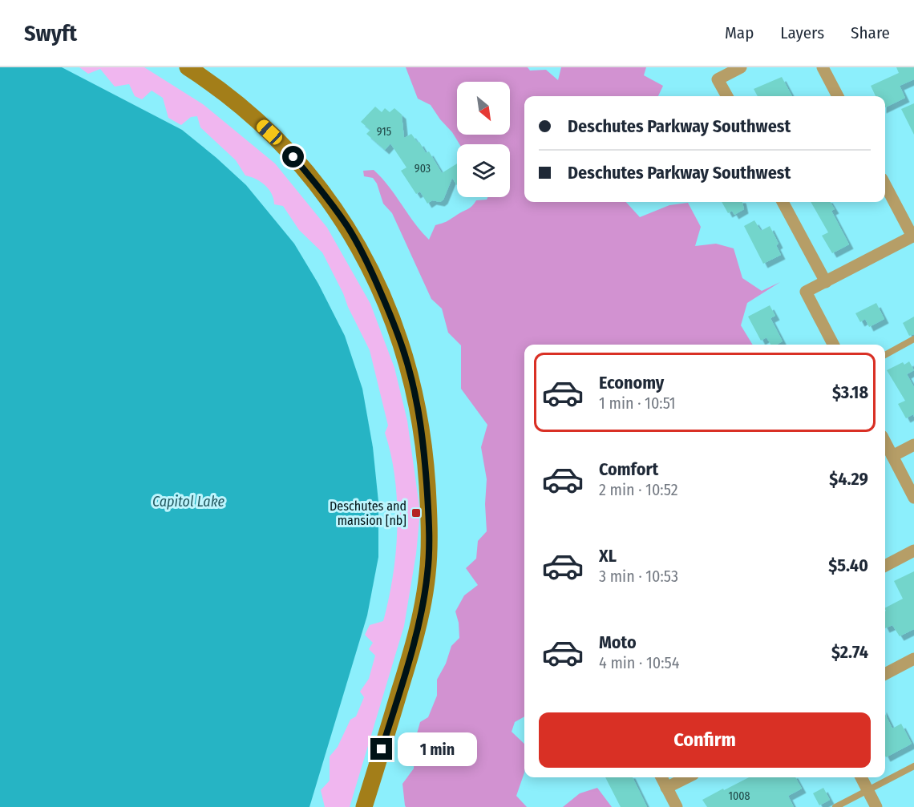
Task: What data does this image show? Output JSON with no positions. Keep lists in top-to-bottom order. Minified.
{"water":["Capitol Lake"],"places":{"transit":["Deschutes and mansion [nb]"]},"house_numbers":["915","903","1008"],"north":"bottom right","page":{"header":"Swyft","nav":["Map","Layers","Share"],"banner":["Deschutes Parkway Southwest","Deschutes Parkway Southwest"],"list":[{"name":"Economy","note":"1 min · 10:51","value":"$3.18"},{"name":"Comfort","note":"2 min · 10:52","value":"$4.29"},{"name":"XL","note":"3 min · 10:53","value":"$5.40"},{"name":"Moto","note":"4 min · 10:54","value":"$2.74"}],"buttons":"Confirm","bubble":"1 min"}}
